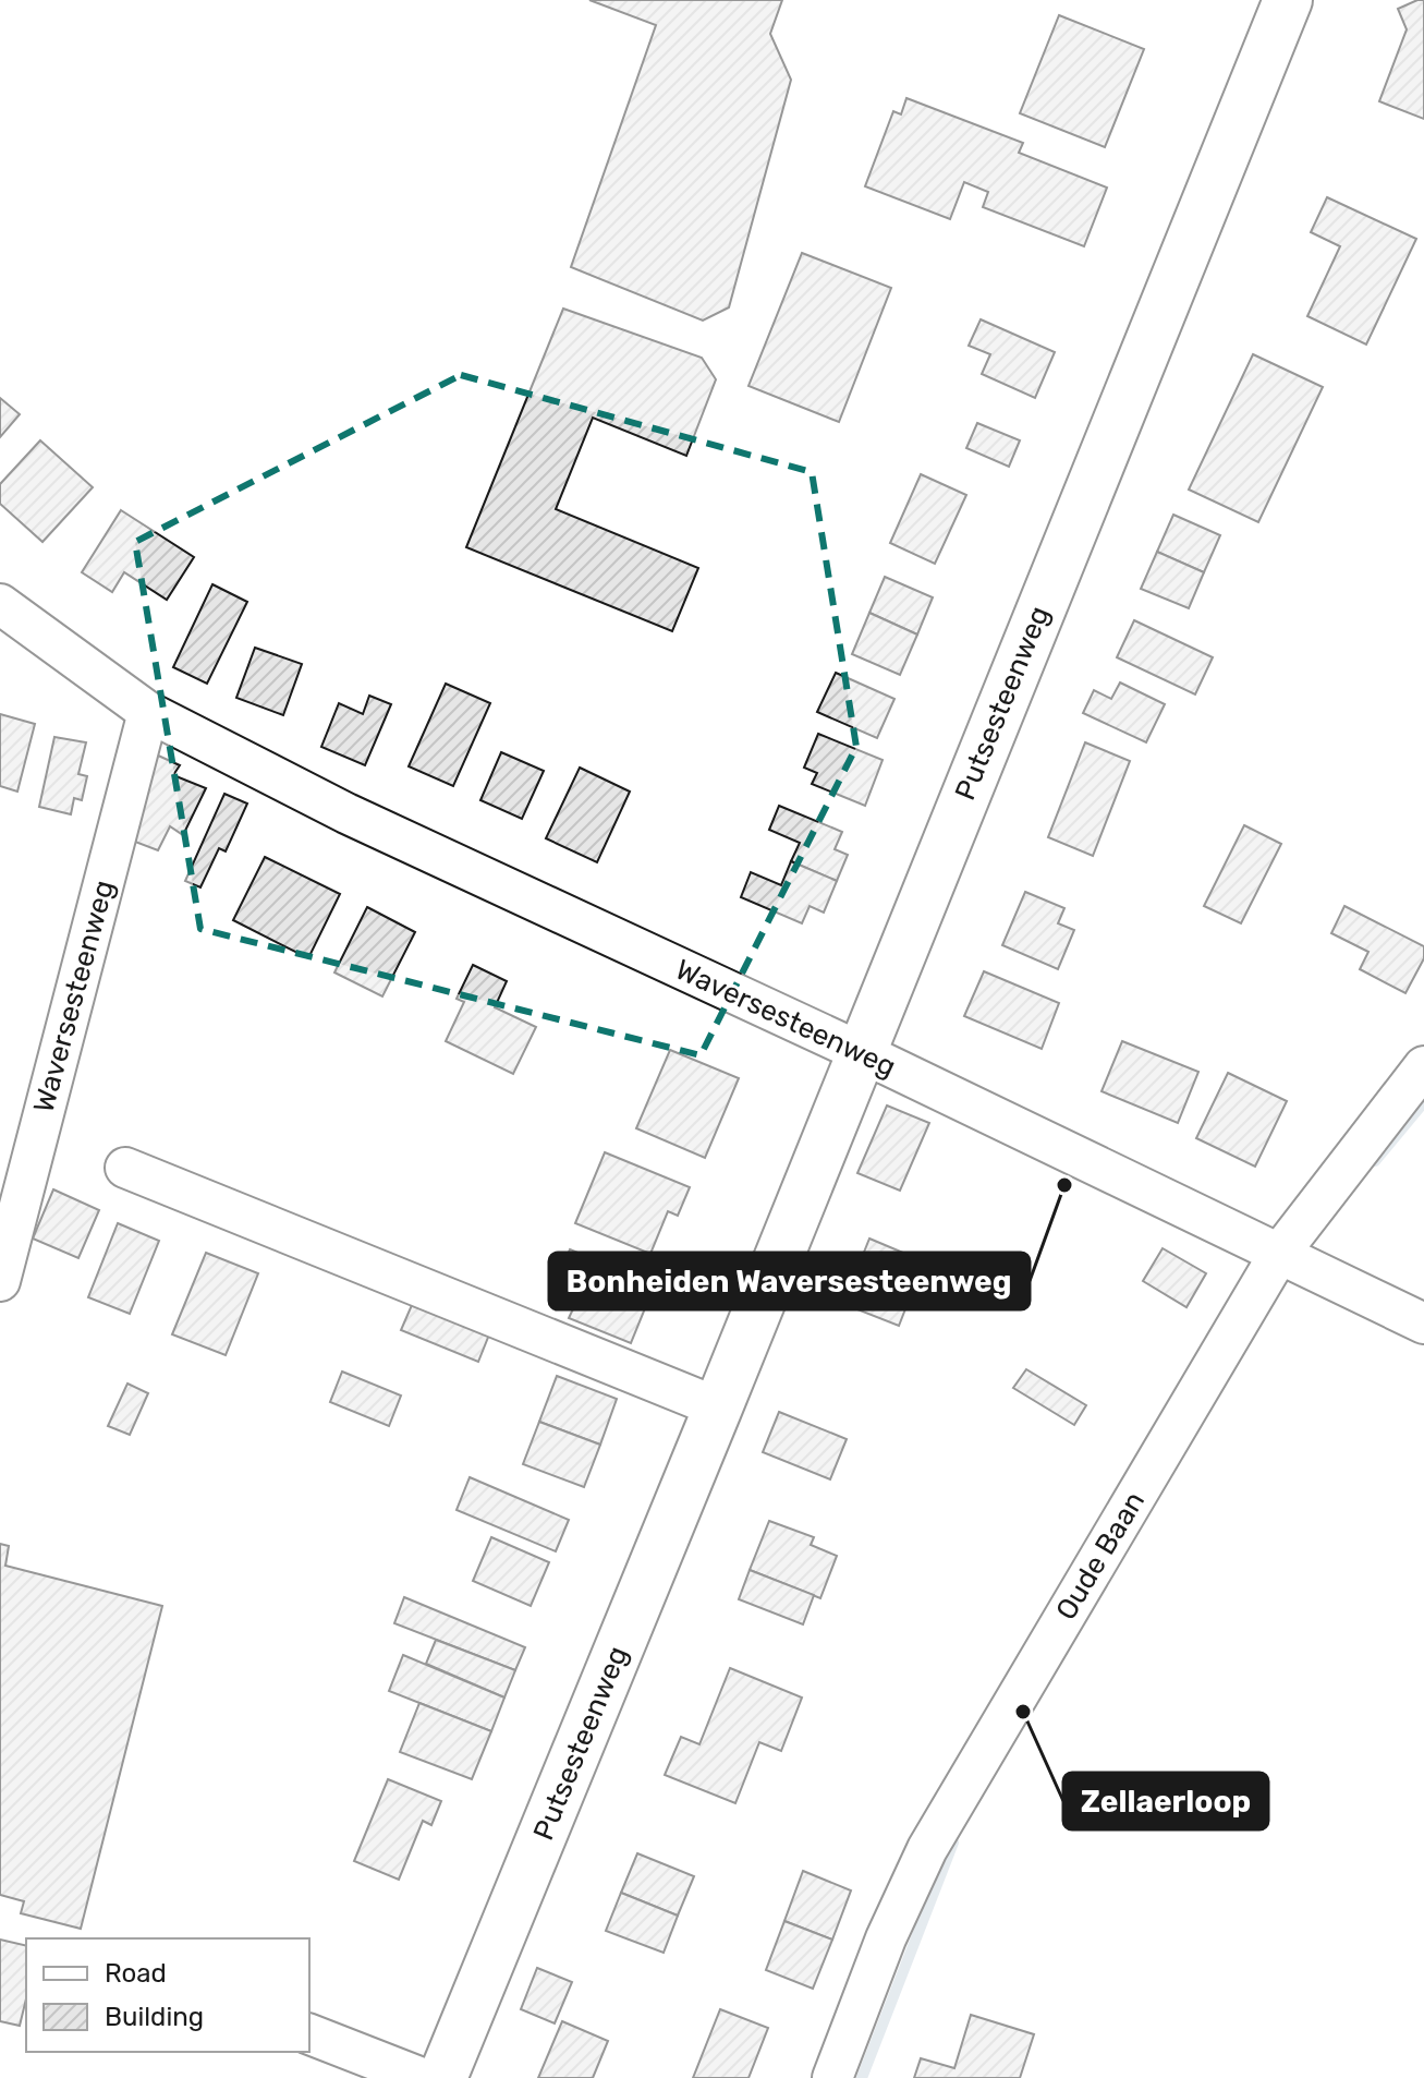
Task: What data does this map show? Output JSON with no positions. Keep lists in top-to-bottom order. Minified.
{"streets":{"main road":["Putsesteenweg"],"street":["Waversesteenweg","Oude Baan"]},"crossings":[["Putsesteenweg","Waversesteenweg"],["Waversesteenweg","Oude Baan"]],"places":["Bonheiden Waversesteenweg","Zellaerloop"],"legend":["Road","Building"]}
